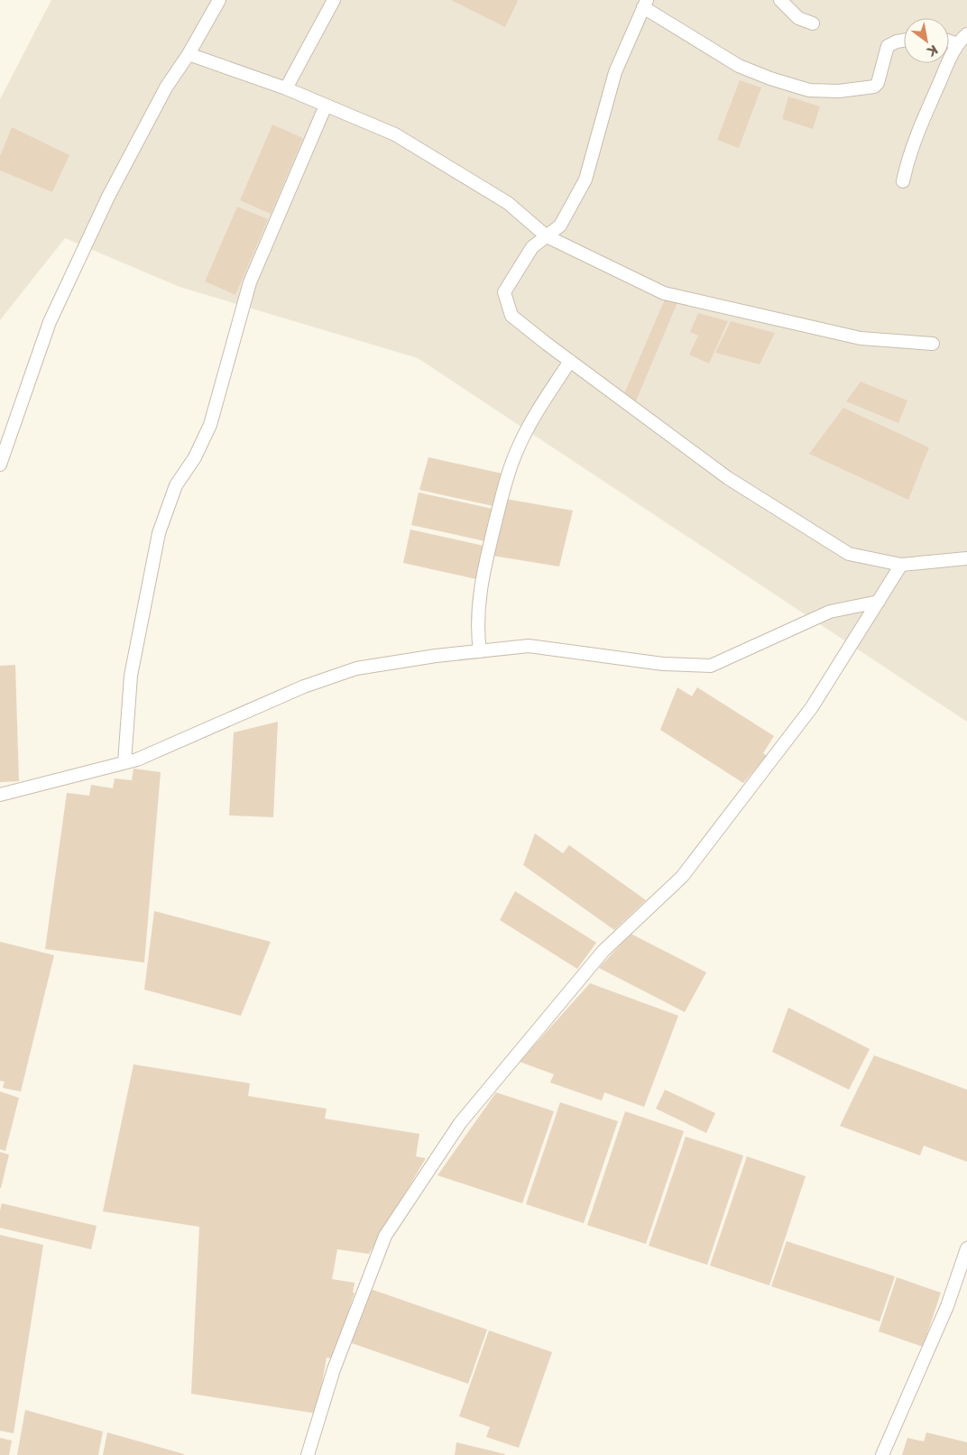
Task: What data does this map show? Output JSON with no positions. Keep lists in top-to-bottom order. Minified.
{"north":"bottom right"}
